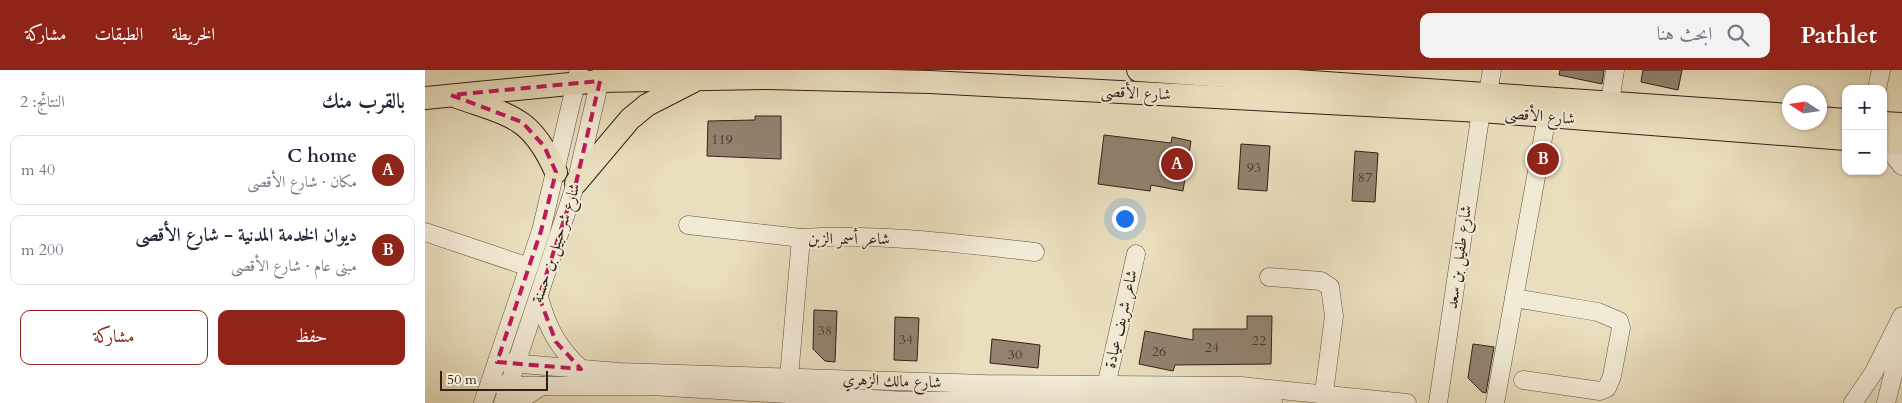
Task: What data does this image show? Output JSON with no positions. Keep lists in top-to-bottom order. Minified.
{"streets":{"main road":["شارع الأقصى"],"street":["شاعر أسمر الزبن","شارع شرحبيل بن حسنة","شارع طفيل بن سعد","شاعر شريف عيادة","شارع مالك الزهري"]},"crossings":[["شارع الأقصى","شارع شرحبيل بن حسنة"],["شارع الأقصى","شارع طفيل بن سعد"],["شاعر أسمر الزبن","شارع مالك الزهري"],["شارع شرحبيل بن حسنة","شارع مالك الزهري"],["شاعر شريف عيادة","شارع مالك الزهري"]],"house_numbers":["119","93","87","38","34","22","24","26","30"],"scale_bar":"50 m","north":"left","page":{"header":"Pathlet","search":"ابحث هنا","nav":["الخريطة","الطبقات","مشاركة"],"heading":["بالقرب منك","النتائج: 2"],"map_buttons":["+","−"],"list":[{"mark":"A","name":"C home","note":"مكان · شارع الأقصى","value":"40 m"},{"mark":"B","name":"ديوان الخدمة المدنية - شارع الأقصى","note":"مبنى عام · شارع الأقصى","value":"200 m"}],"pins":["B","A"],"buttons":["حفظ","مشاركة"],"scale":"50 m"}}
